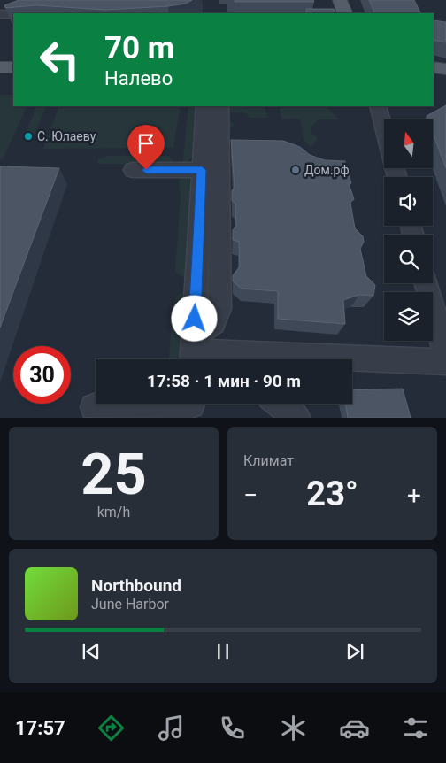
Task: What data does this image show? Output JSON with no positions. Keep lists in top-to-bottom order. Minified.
{"places":["С. Юлаеву","Дом.рф"],"north":"top","page":{"turn":["70 m","Налево"],"limit":"30","trip":"17:58 · 1 мин · 90 m","tile":[["25","km/h"],"Климат"],"heat":["−","23°","+"],"song":["Northbound","June Harbor"],"tabs":"17:57"}}
